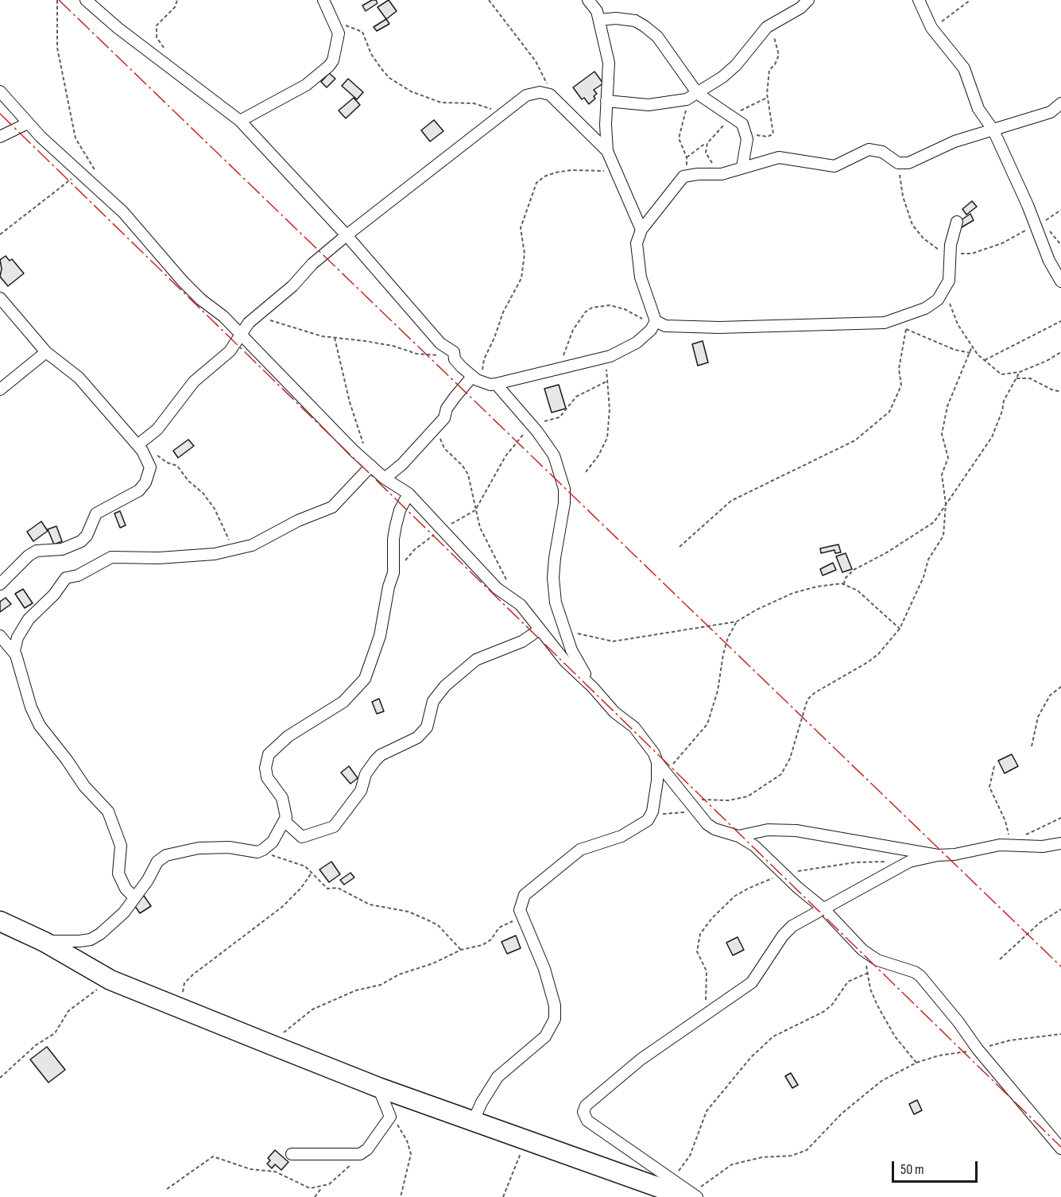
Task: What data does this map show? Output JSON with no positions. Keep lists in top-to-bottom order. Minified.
{"scale_bar":"50 m"}
